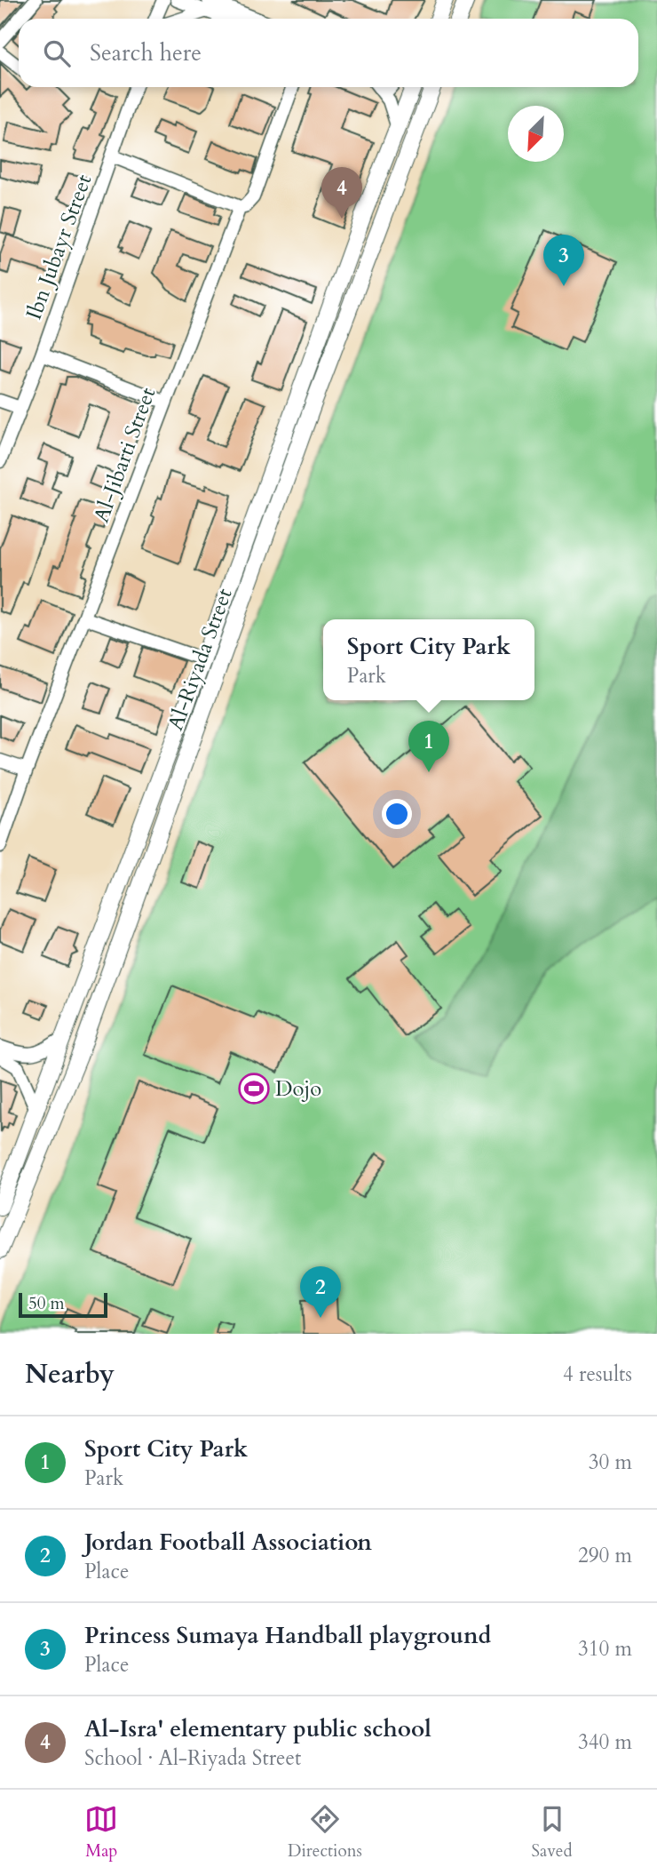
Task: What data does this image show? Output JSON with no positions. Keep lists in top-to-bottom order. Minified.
{"streets":{"main road":["Al-Riyada Street"],"street":["Ibn Jubayr Street","Al-Jibarti Street"]},"places":{"sports":["Dojo"]},"scale_bar":"50 m","north":"bottom left","page":{"search":"Search here","pins":["4","3","1","2"],"popup":["Sport City Park","Park"],"scale":"50 m","heading":["Nearby","4 results"],"list":[{"mark":"1","name":"Sport City Park","note":"Park","value":"30 m"},{"mark":"2","name":"Jordan Football Association","note":"Place","value":"290 m"},{"mark":"3","name":"Princess Sumaya Handball playground","note":"Place","value":"310 m"},{"mark":"4","name":"Al-Isra' elementary public school","note":"School · Al-Riyada Street","value":"340 m"}],"nav":["Map","Directions","Saved"]}}
